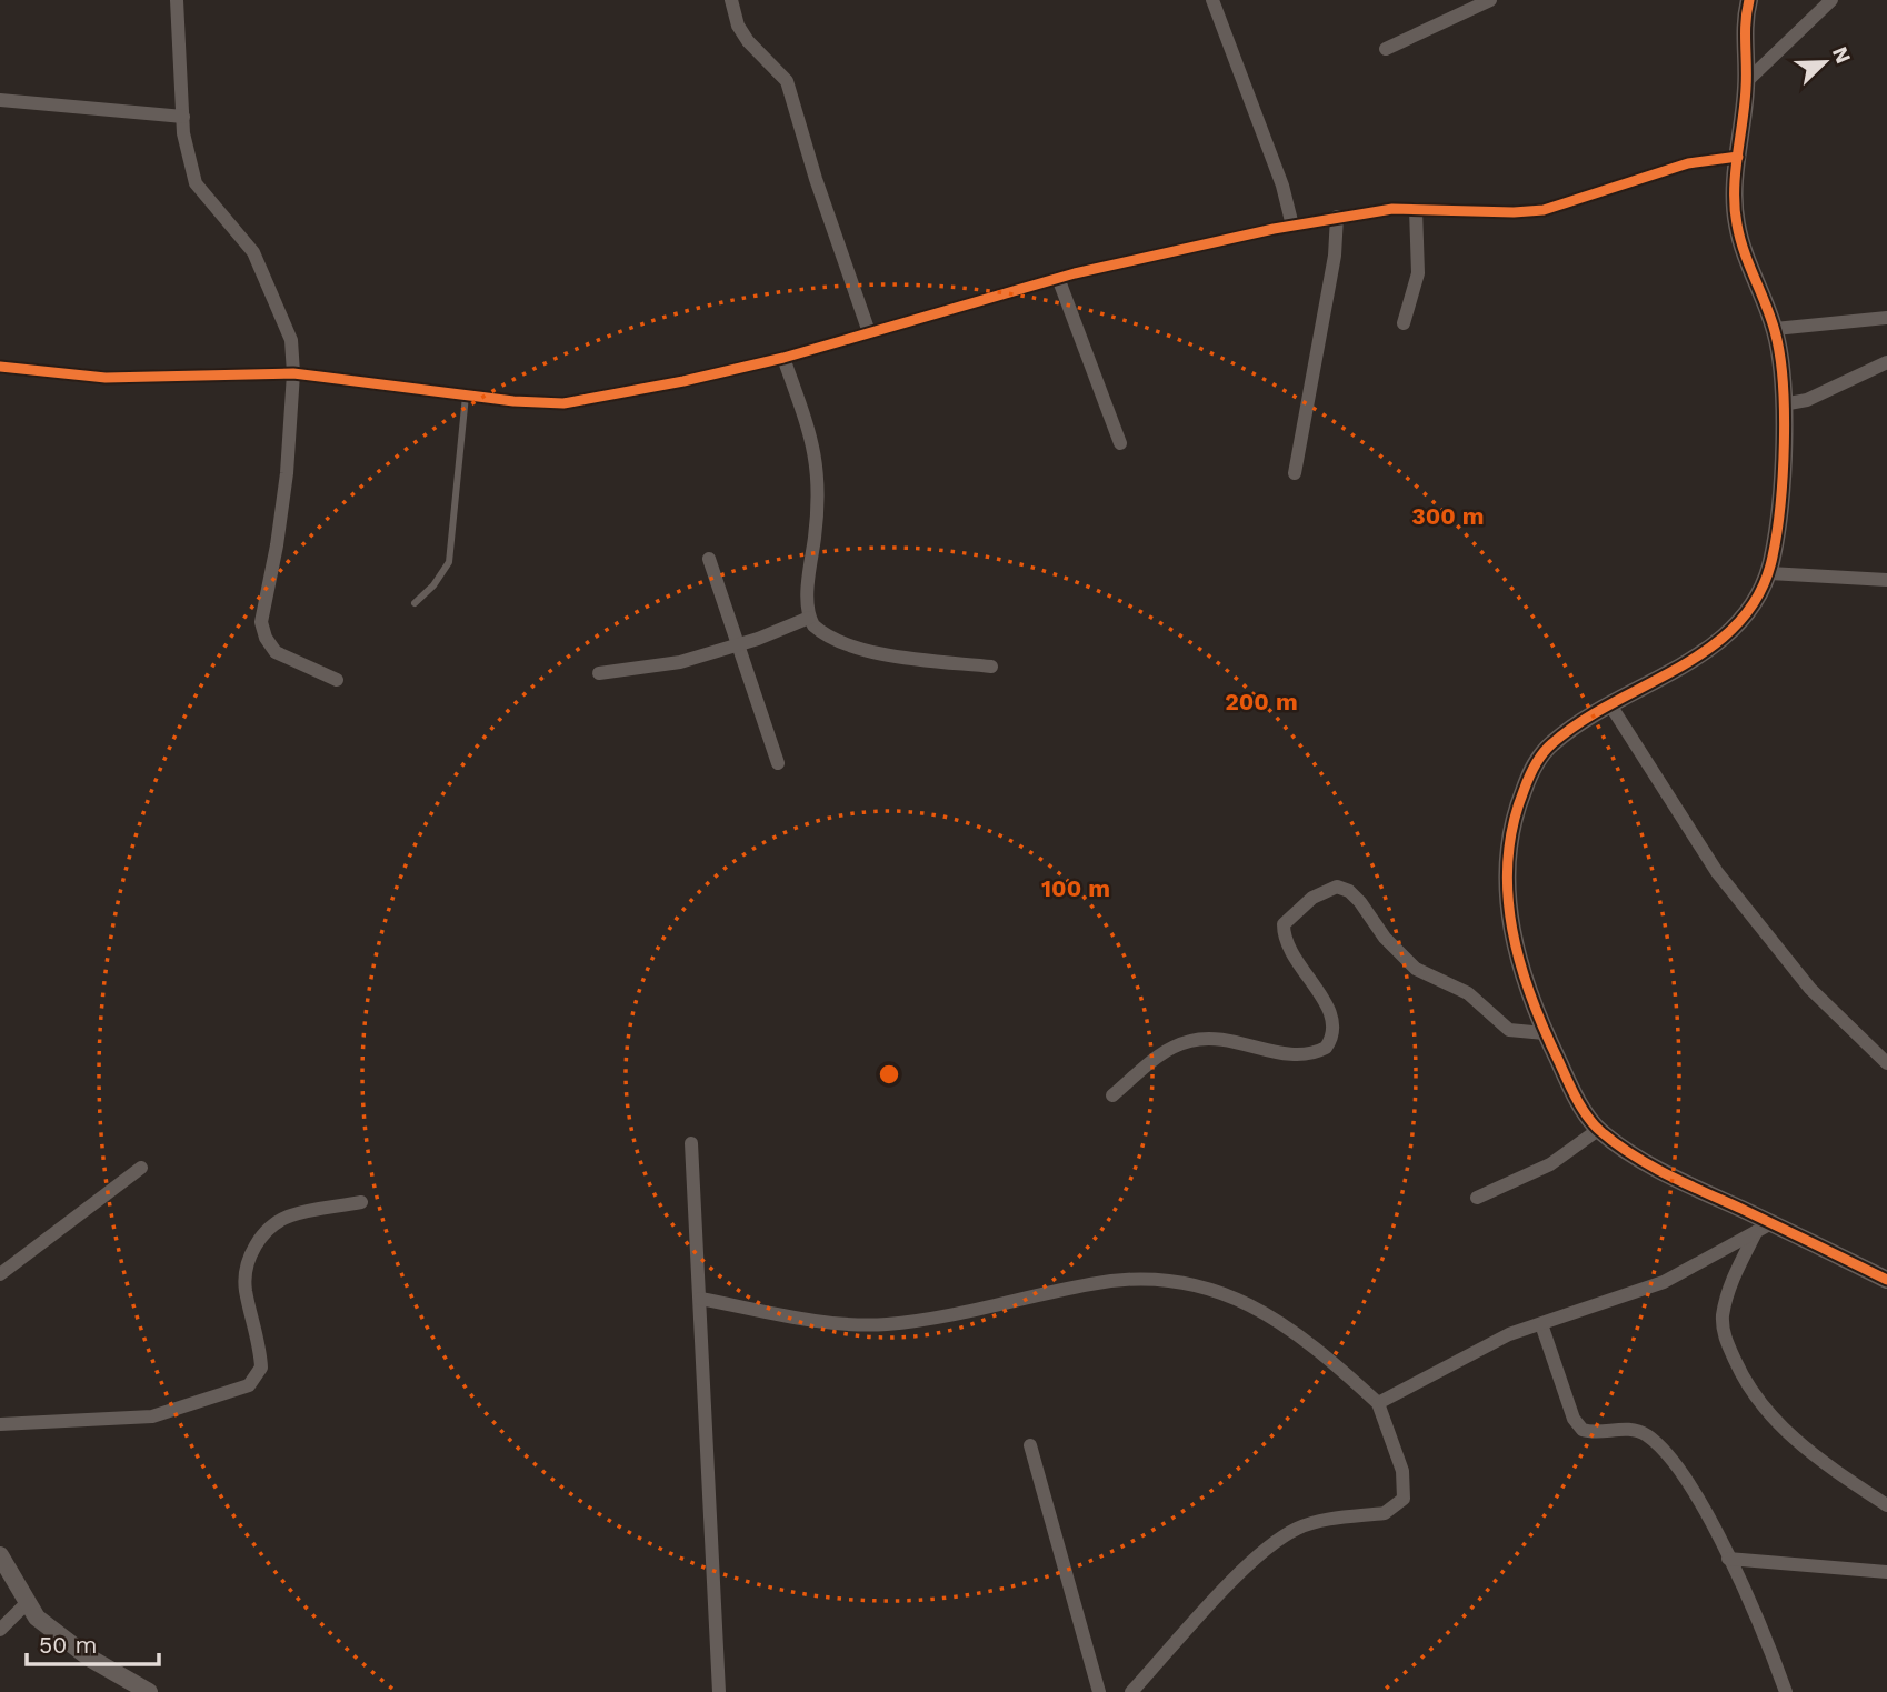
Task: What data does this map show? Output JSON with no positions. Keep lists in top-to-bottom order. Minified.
{"scale_bar":"50 m","north":"top right","rings":["300 m","200 m","100 m"]}
